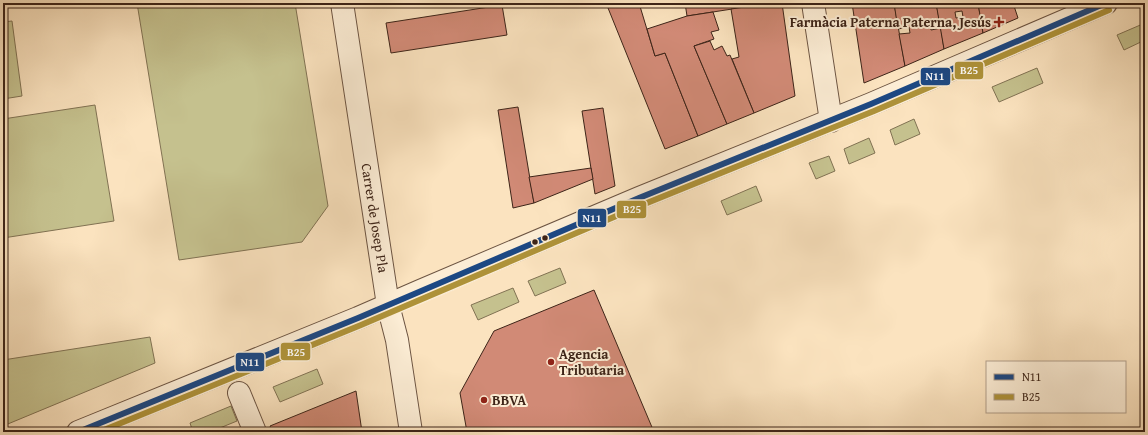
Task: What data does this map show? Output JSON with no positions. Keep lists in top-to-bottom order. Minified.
{"streets":{"street":["Carrer de Josep Pla"]},"places":{"health":["Farmàcia Paterna Paterna, Jesús"],"other":["Agencia Tributaria","BBVA"]},"lines":["transit line N11","transit line B25"],"legend":["N11","B25"]}
